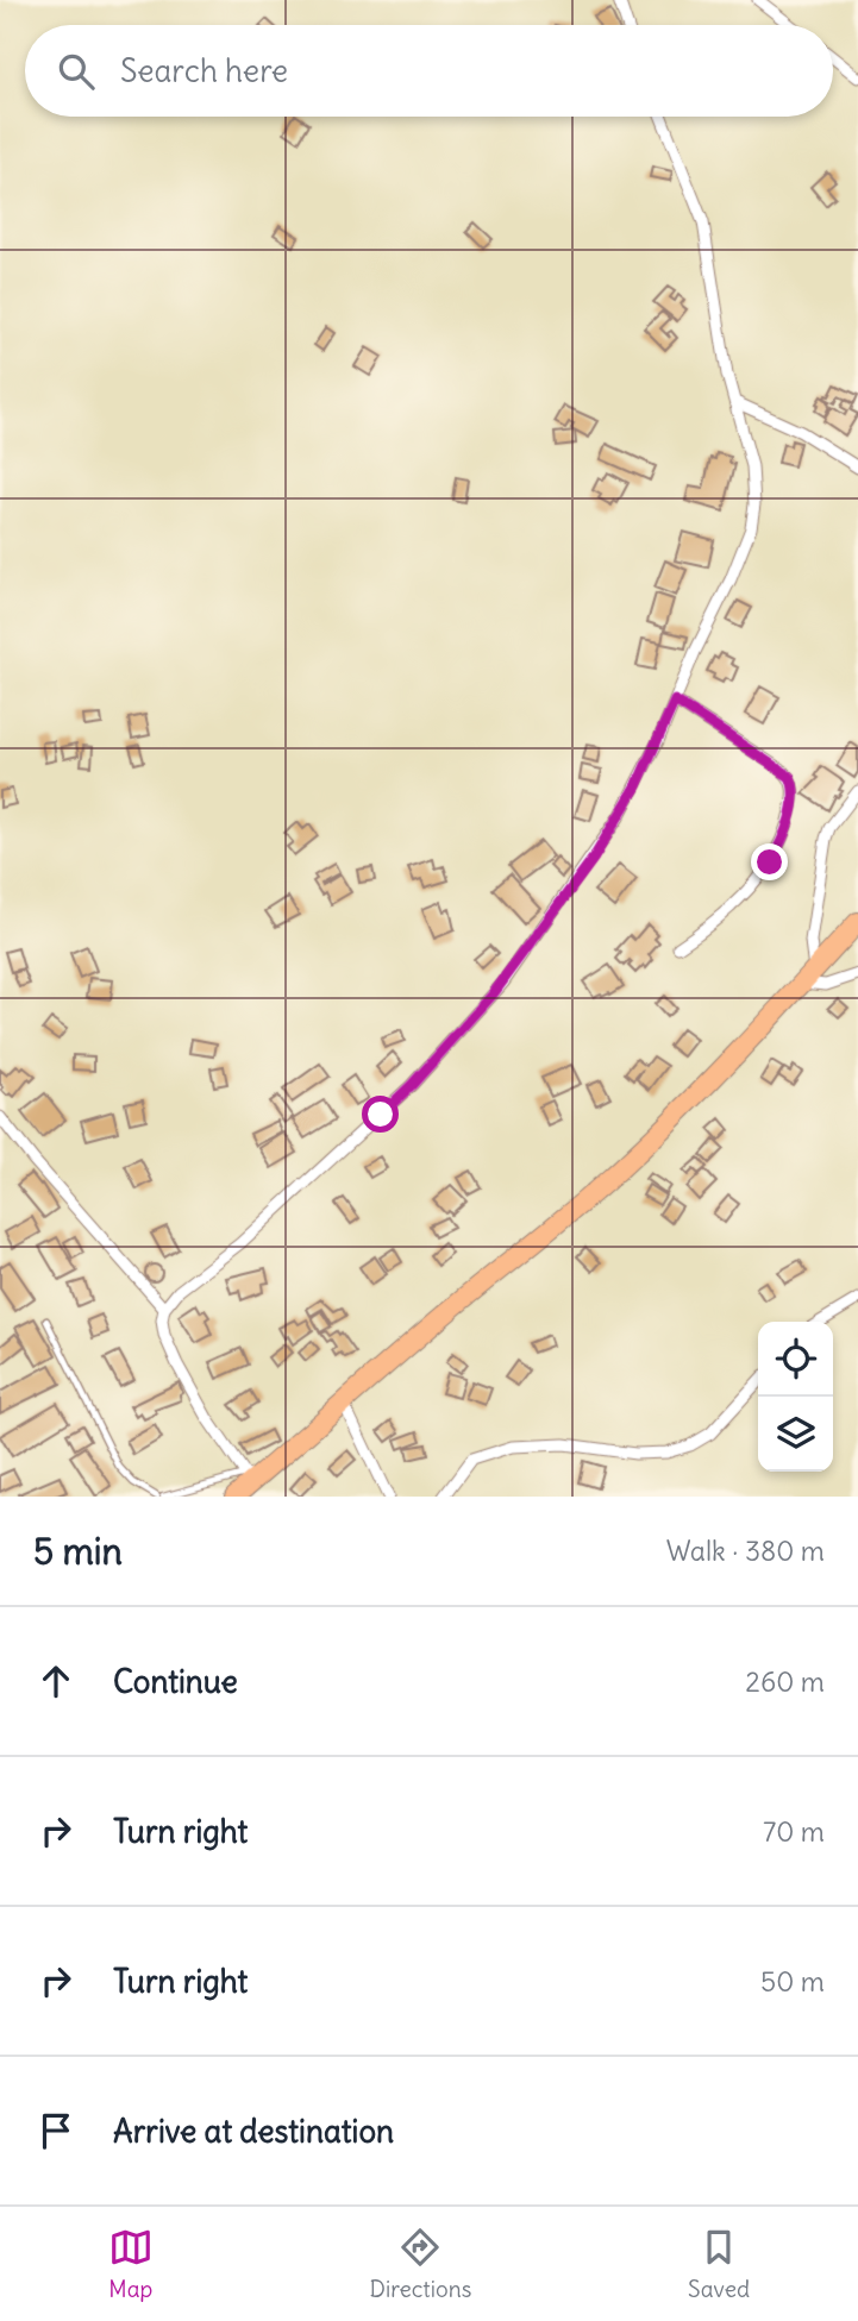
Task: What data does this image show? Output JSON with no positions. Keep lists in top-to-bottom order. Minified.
{"page":{"search":"Search here","heading":["5 min","Walk · 380 m"],"list":[["Continue","260 m"],["Turn right","70 m"],["Turn right","50 m"],"Arrive at destination"],"nav":["Map","Directions","Saved"]}}
